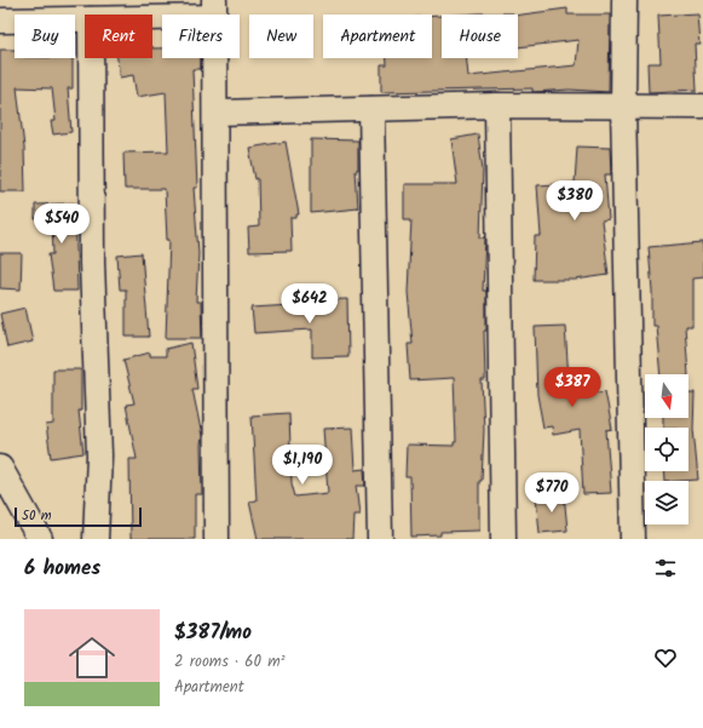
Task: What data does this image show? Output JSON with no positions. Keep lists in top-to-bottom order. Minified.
{"scale_bar":"50 m","north":"bottom","page":{"chip":["Buy","Rent","Filters","New","Apartment","House"],"price":["$380","$540","$642","$387","$1,190","$770"],"scale":"50 m","heading":"6 homes","list":[{"name":"$387/mo","note":"2 rooms · 60 m² · Apartment"}]}}
